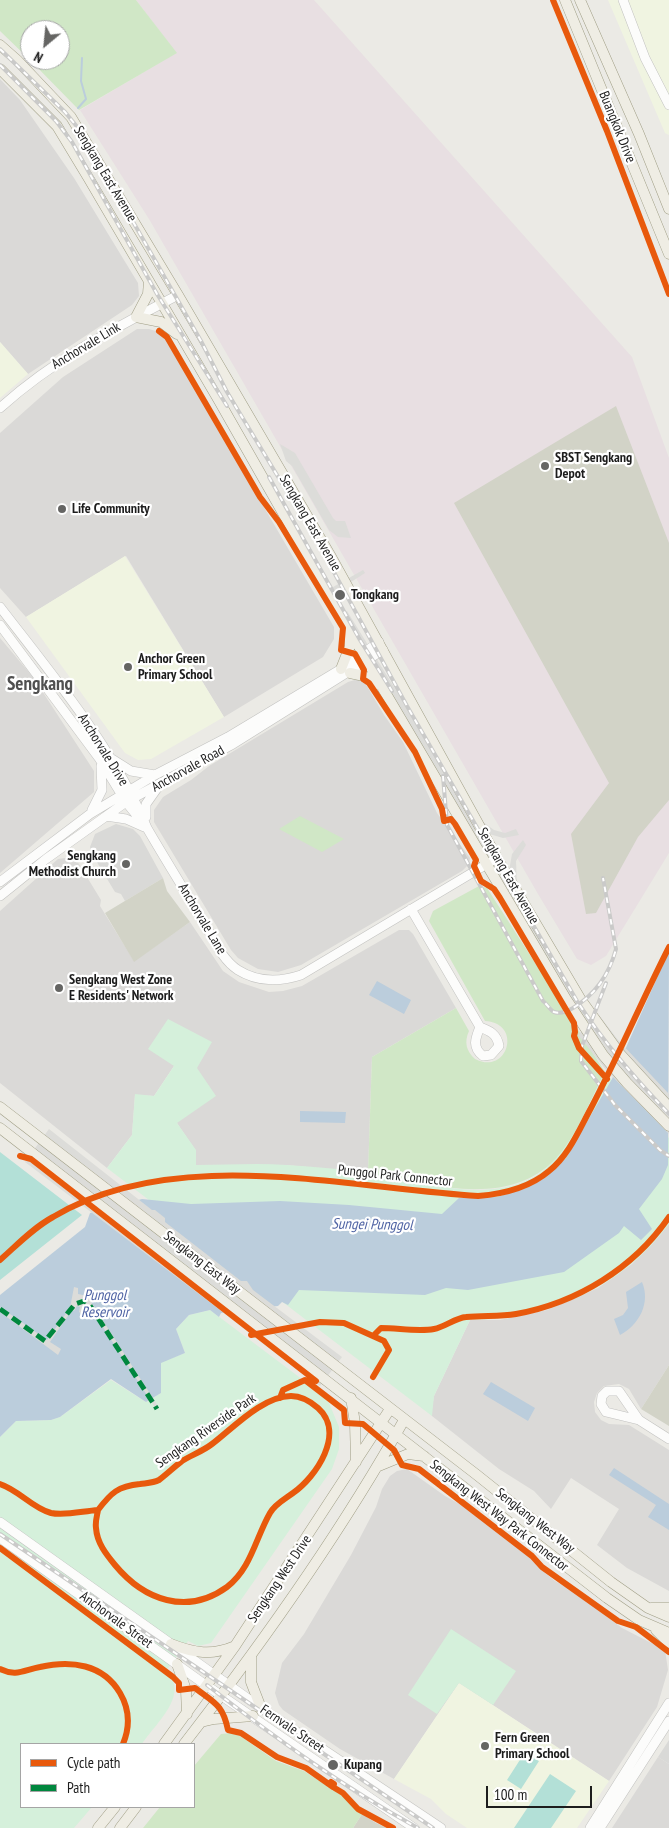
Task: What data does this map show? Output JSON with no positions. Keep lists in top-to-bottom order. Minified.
{"streets":{"main road":["Buangkok Drive","Sengkang East Avenue","Sengkang East Way","Sengkang West Way","Sengkang West Drive"],"street":["Anchorvale Link","Anchorvale Drive","Anchorvale Road","Anchorvale Lane","Anchorvale Street","Fernvale Street"],"cycle path":["Punggol Park Connector","Sengkang Riverside Park","Sengkang West Way Park Connector"]},"crossings":[["Sengkang East Avenue","Anchorvale Link"],["Sengkang East Avenue","Anchorvale Road"],["Sengkang East Avenue","Anchorvale Lane"],["Anchorvale Drive","Anchorvale Road"],["Anchorvale Drive","Anchorvale Lane"],["Anchorvale Road","Anchorvale Lane"],["Sengkang East Way","Sengkang West Way"],["Sengkang East Way","Sengkang West Drive"],["Sengkang West Way","Sengkang West Drive"],["Sengkang West Drive","Anchorvale Street"],["Sengkang West Drive","Fernvale Street"],["Anchorvale Street","Fernvale Street"]],"districts":["Sengkang"],"water":["Sungei Punggol","Punggol Reservoir"],"places":["SBST Sengkang Depot","Life Community","Tongkang","Anchor Green Primary School","Sengkang Methodist Church","Sengkang West Zone E Residents' Network","Fern Green Primary School","Kupang"],"legend":["Cycle path","Path"],"scale_bar":"100 m","north":"bottom left"}
